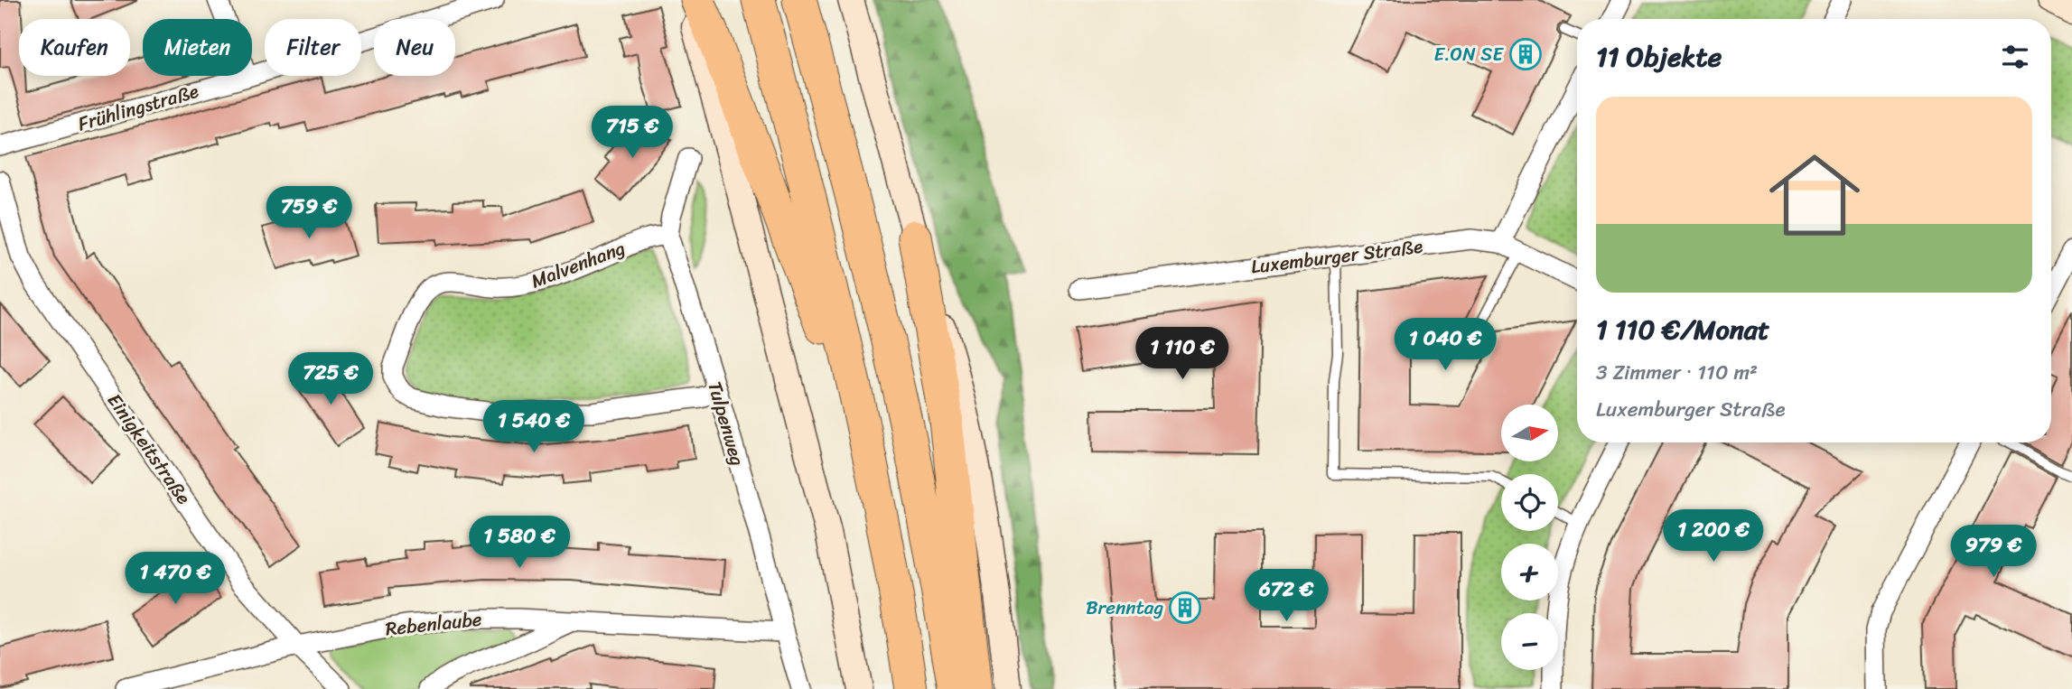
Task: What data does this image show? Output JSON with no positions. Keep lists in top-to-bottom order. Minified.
{"streets":{"street":["Frühlingstraße","Luxemburger Straße","Malvenhang","Tulpenweg","Einigkeitstraße","Rebenlaube"]},"crossings":[["Malvenhang","Tulpenweg"],["Tulpenweg","Rebenlaube"],["Einigkeitstraße","Rebenlaube"]],"places":{"building":["E.ON SE","Brenntag"]},"north":"right","page":{"chip":["Kaufen","Mieten","Filter","Neu"],"heading":"11 Objekte","list":[{"name":"1 110 €/Monat","note":"3 Zimmer · 110 m² · Luxemburger Straße"}],"price":["715 €","759 €","1 040 €","1 110 €","725 €","1 540 €","1 200 €","1 580 €","979 €","1 470 €","672 €"],"map_buttons":["+","−"]}}
